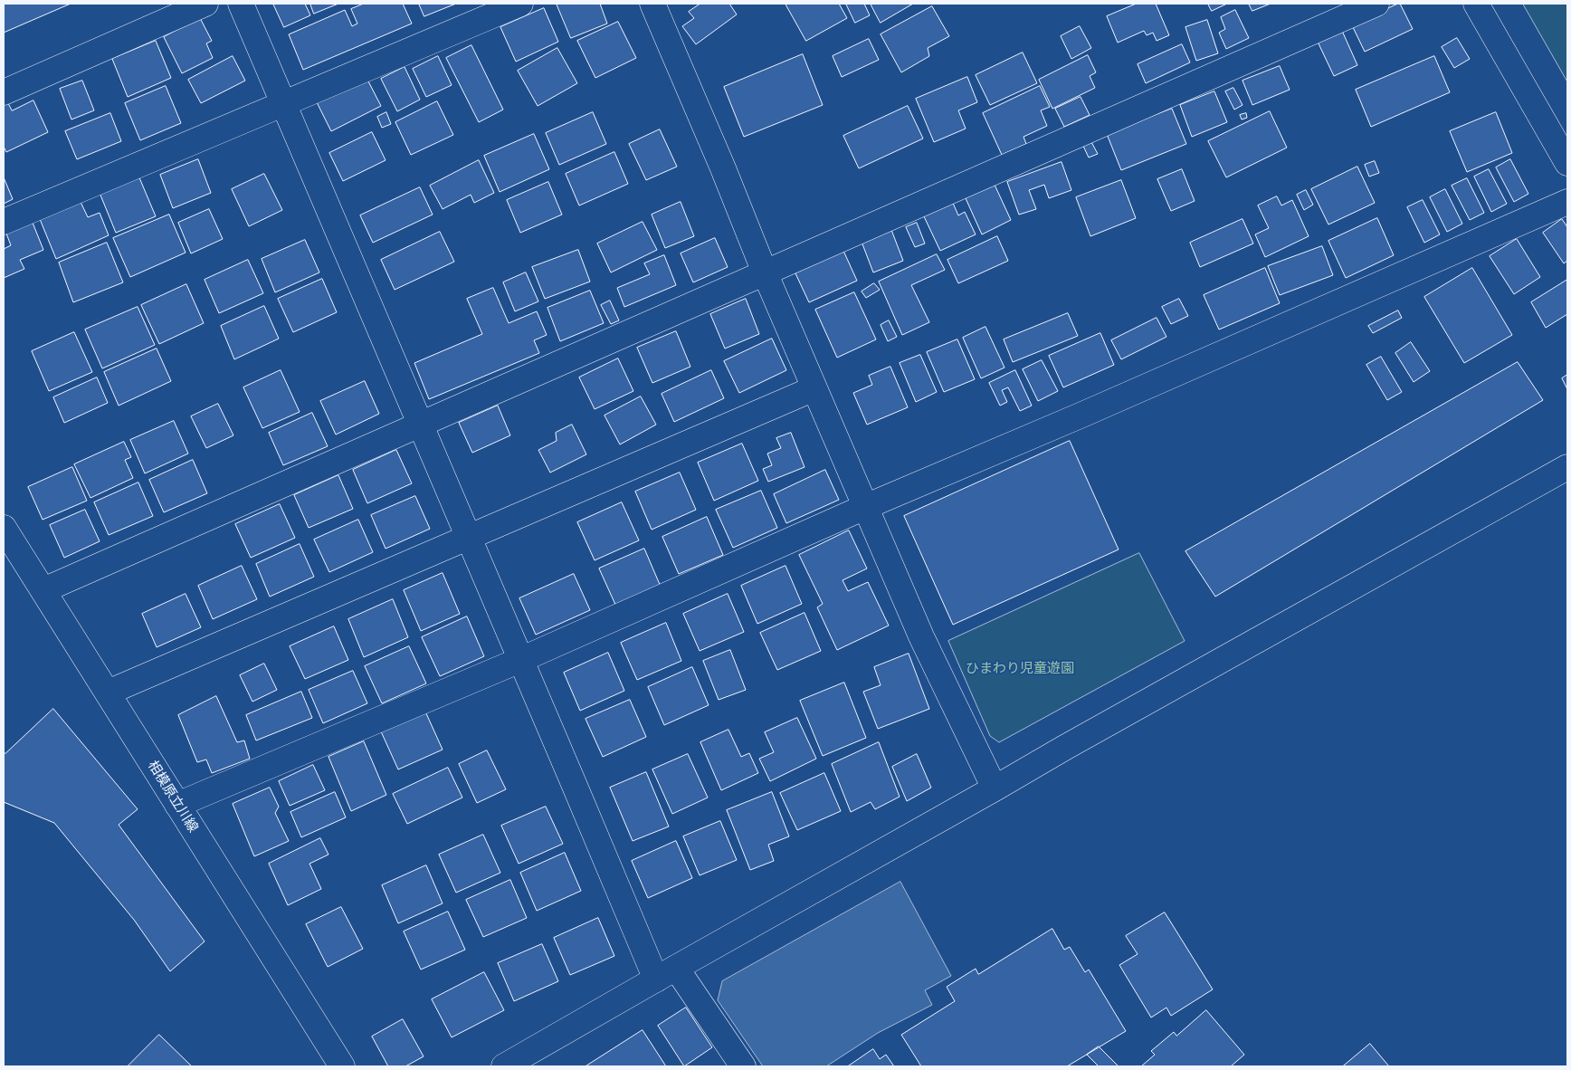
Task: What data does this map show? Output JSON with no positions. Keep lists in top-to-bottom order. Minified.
{"streets":{"street":["相模原立川線"]},"parks":["ひまわり児童遊園"]}
